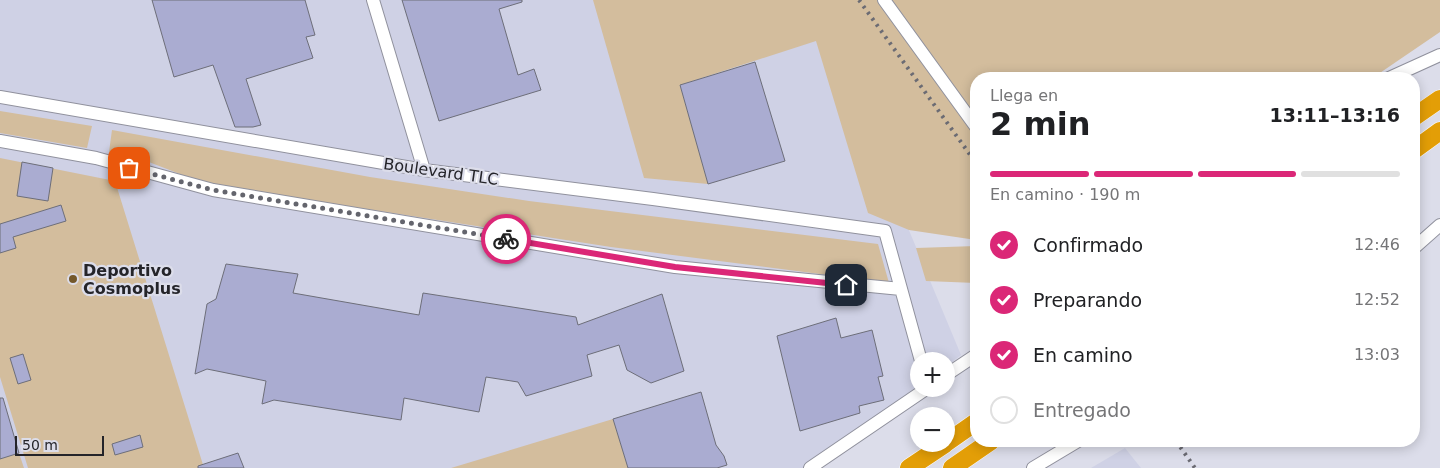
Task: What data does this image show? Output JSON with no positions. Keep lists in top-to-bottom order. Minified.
{"streets":{"street":["Boulevard TLC"]},"places":["Deportivo Cosmoplus"],"scale_bar":"50 m","page":{"heading":["2 min","Llega en","13:11–13:16"],"bar":"En camino · 190 m","list":[["Confirmado","12:46"],["Preparando","12:52"],["En camino","13:03"],"Entregado"],"map_buttons":["+","−"],"scale":"50 m"}}
